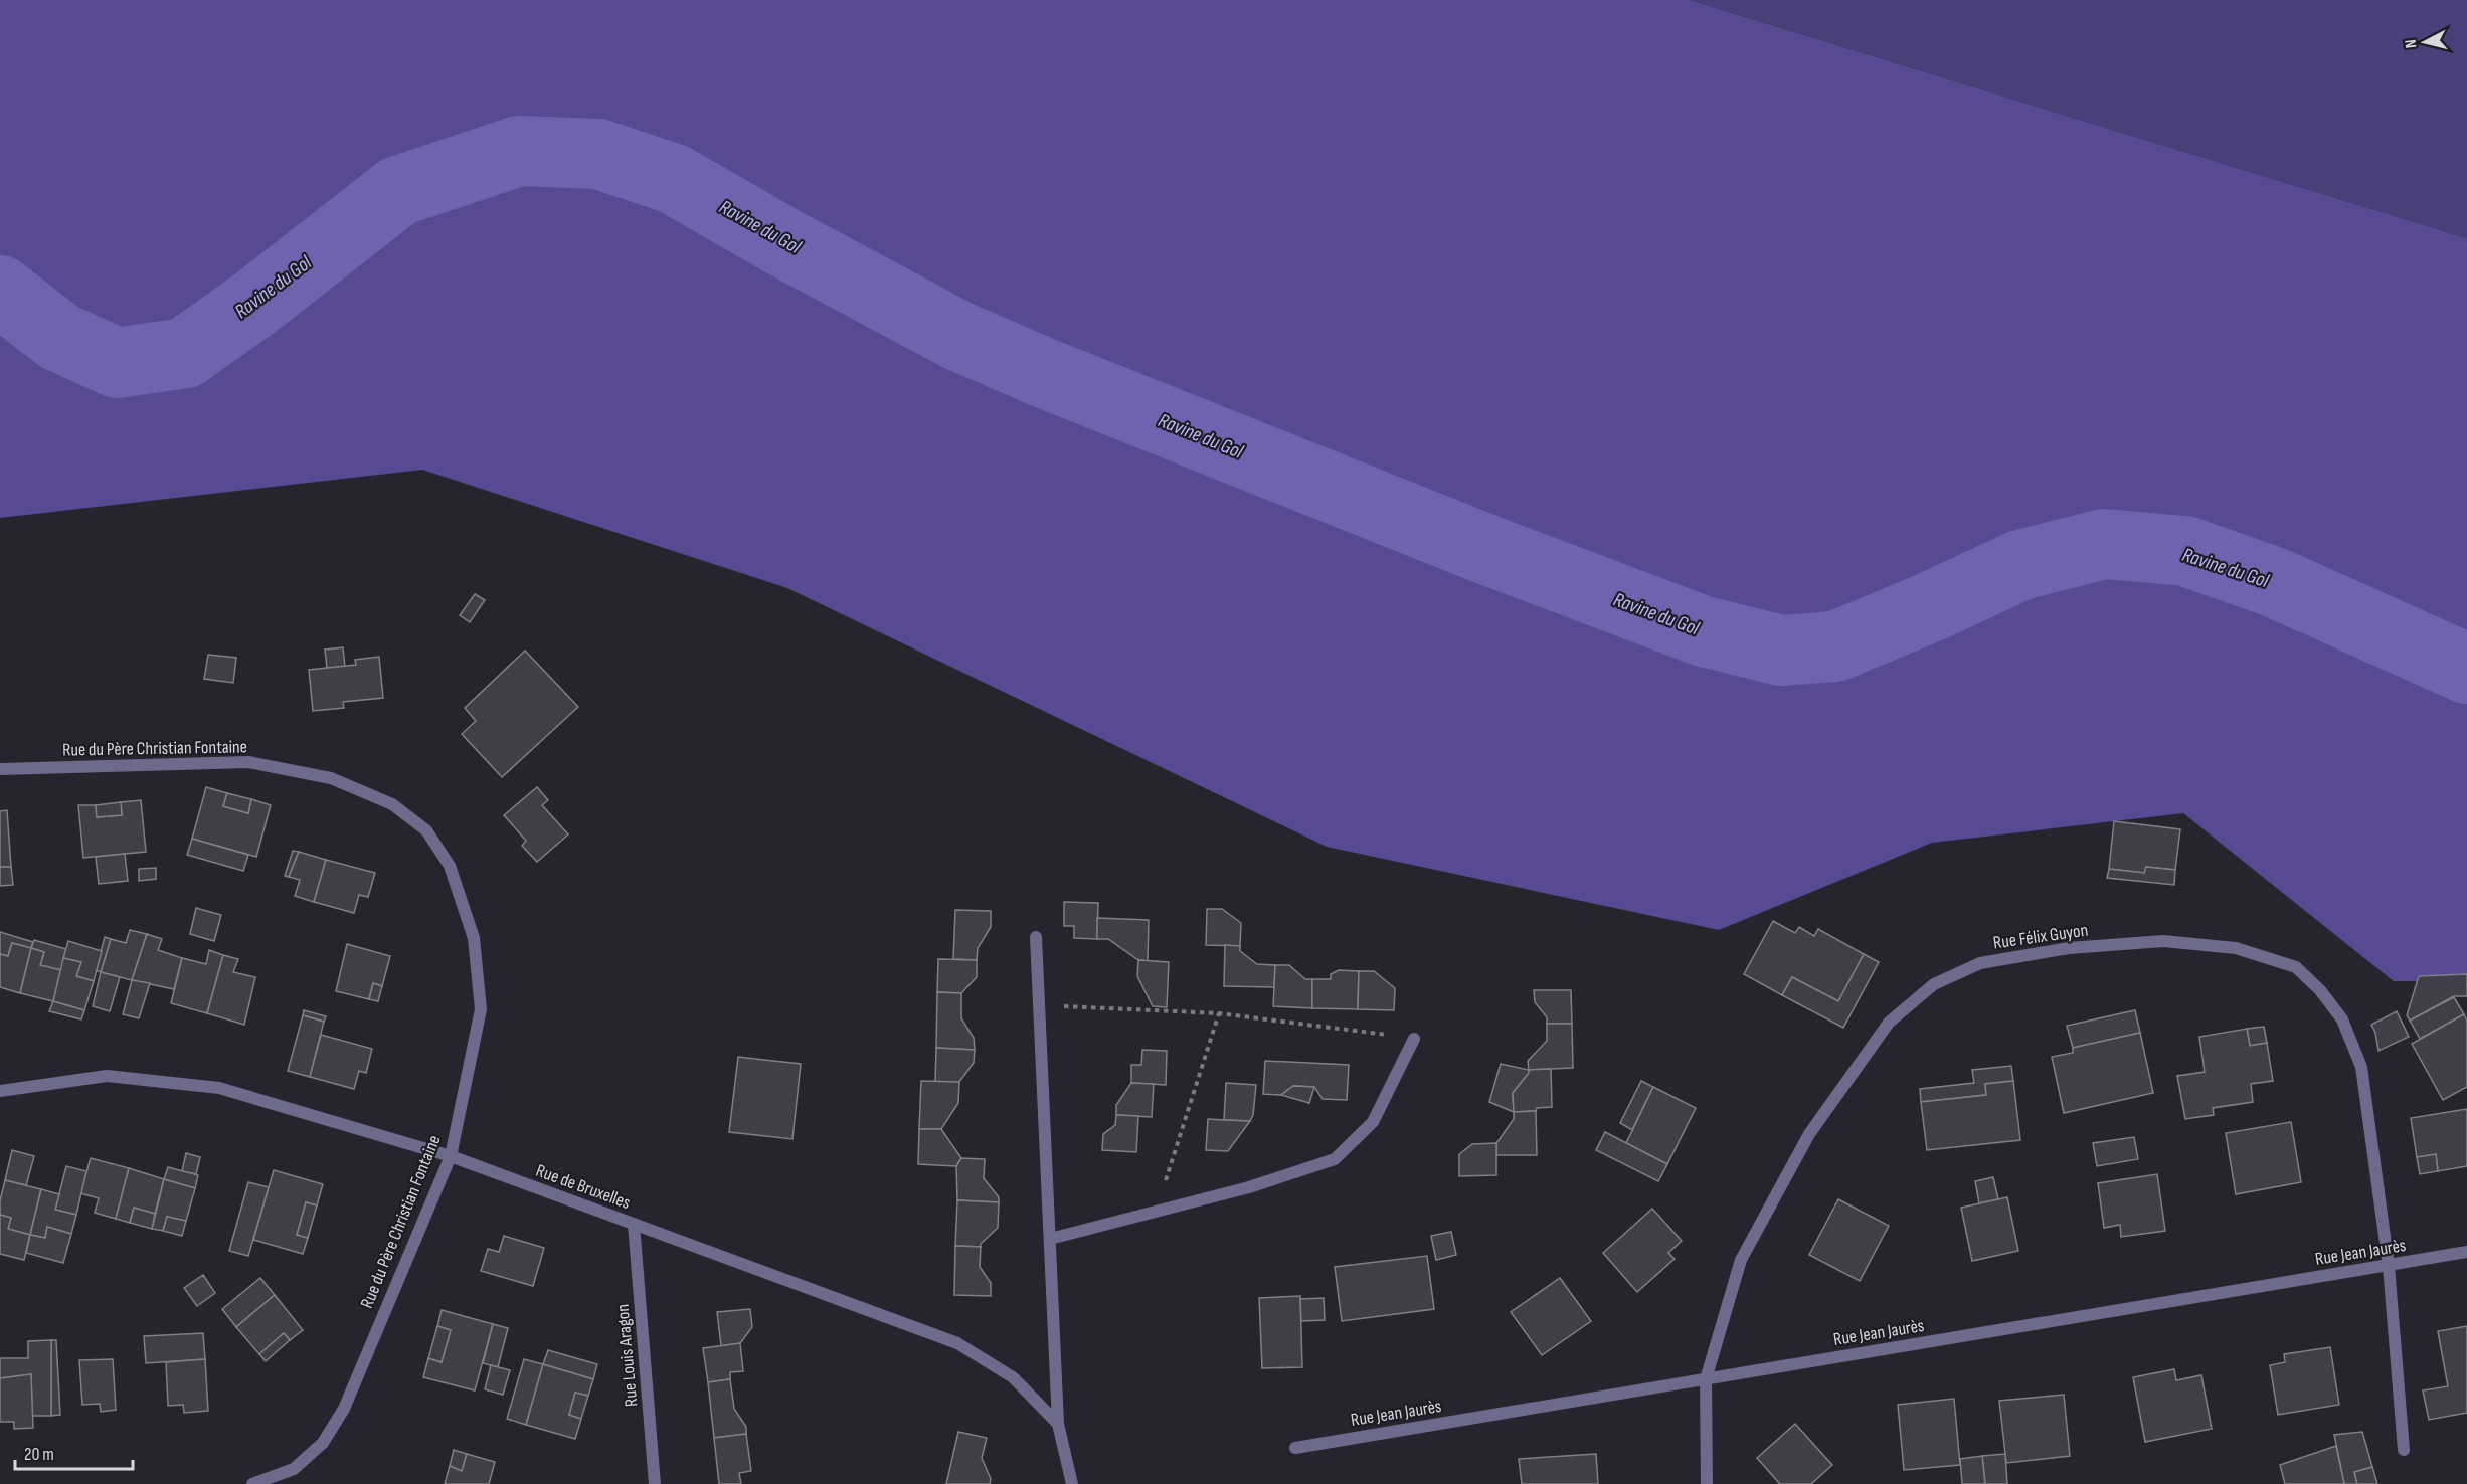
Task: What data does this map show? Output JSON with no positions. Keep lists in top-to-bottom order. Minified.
{"streets":{"street":["Rue du Père Christian Fontaine","Rue Félix Guyon","Rue de Bruxelles","Rue Jean Jaurès","Rue Louis Aragon"]},"crossings":[["Rue du Père Christian Fontaine","Rue de Bruxelles"],["Rue Félix Guyon","Rue Jean Jaurès"],["Rue de Bruxelles","Rue Louis Aragon"]],"water":["Ravine du Gol"],"scale_bar":"20 m","north":"left"}
